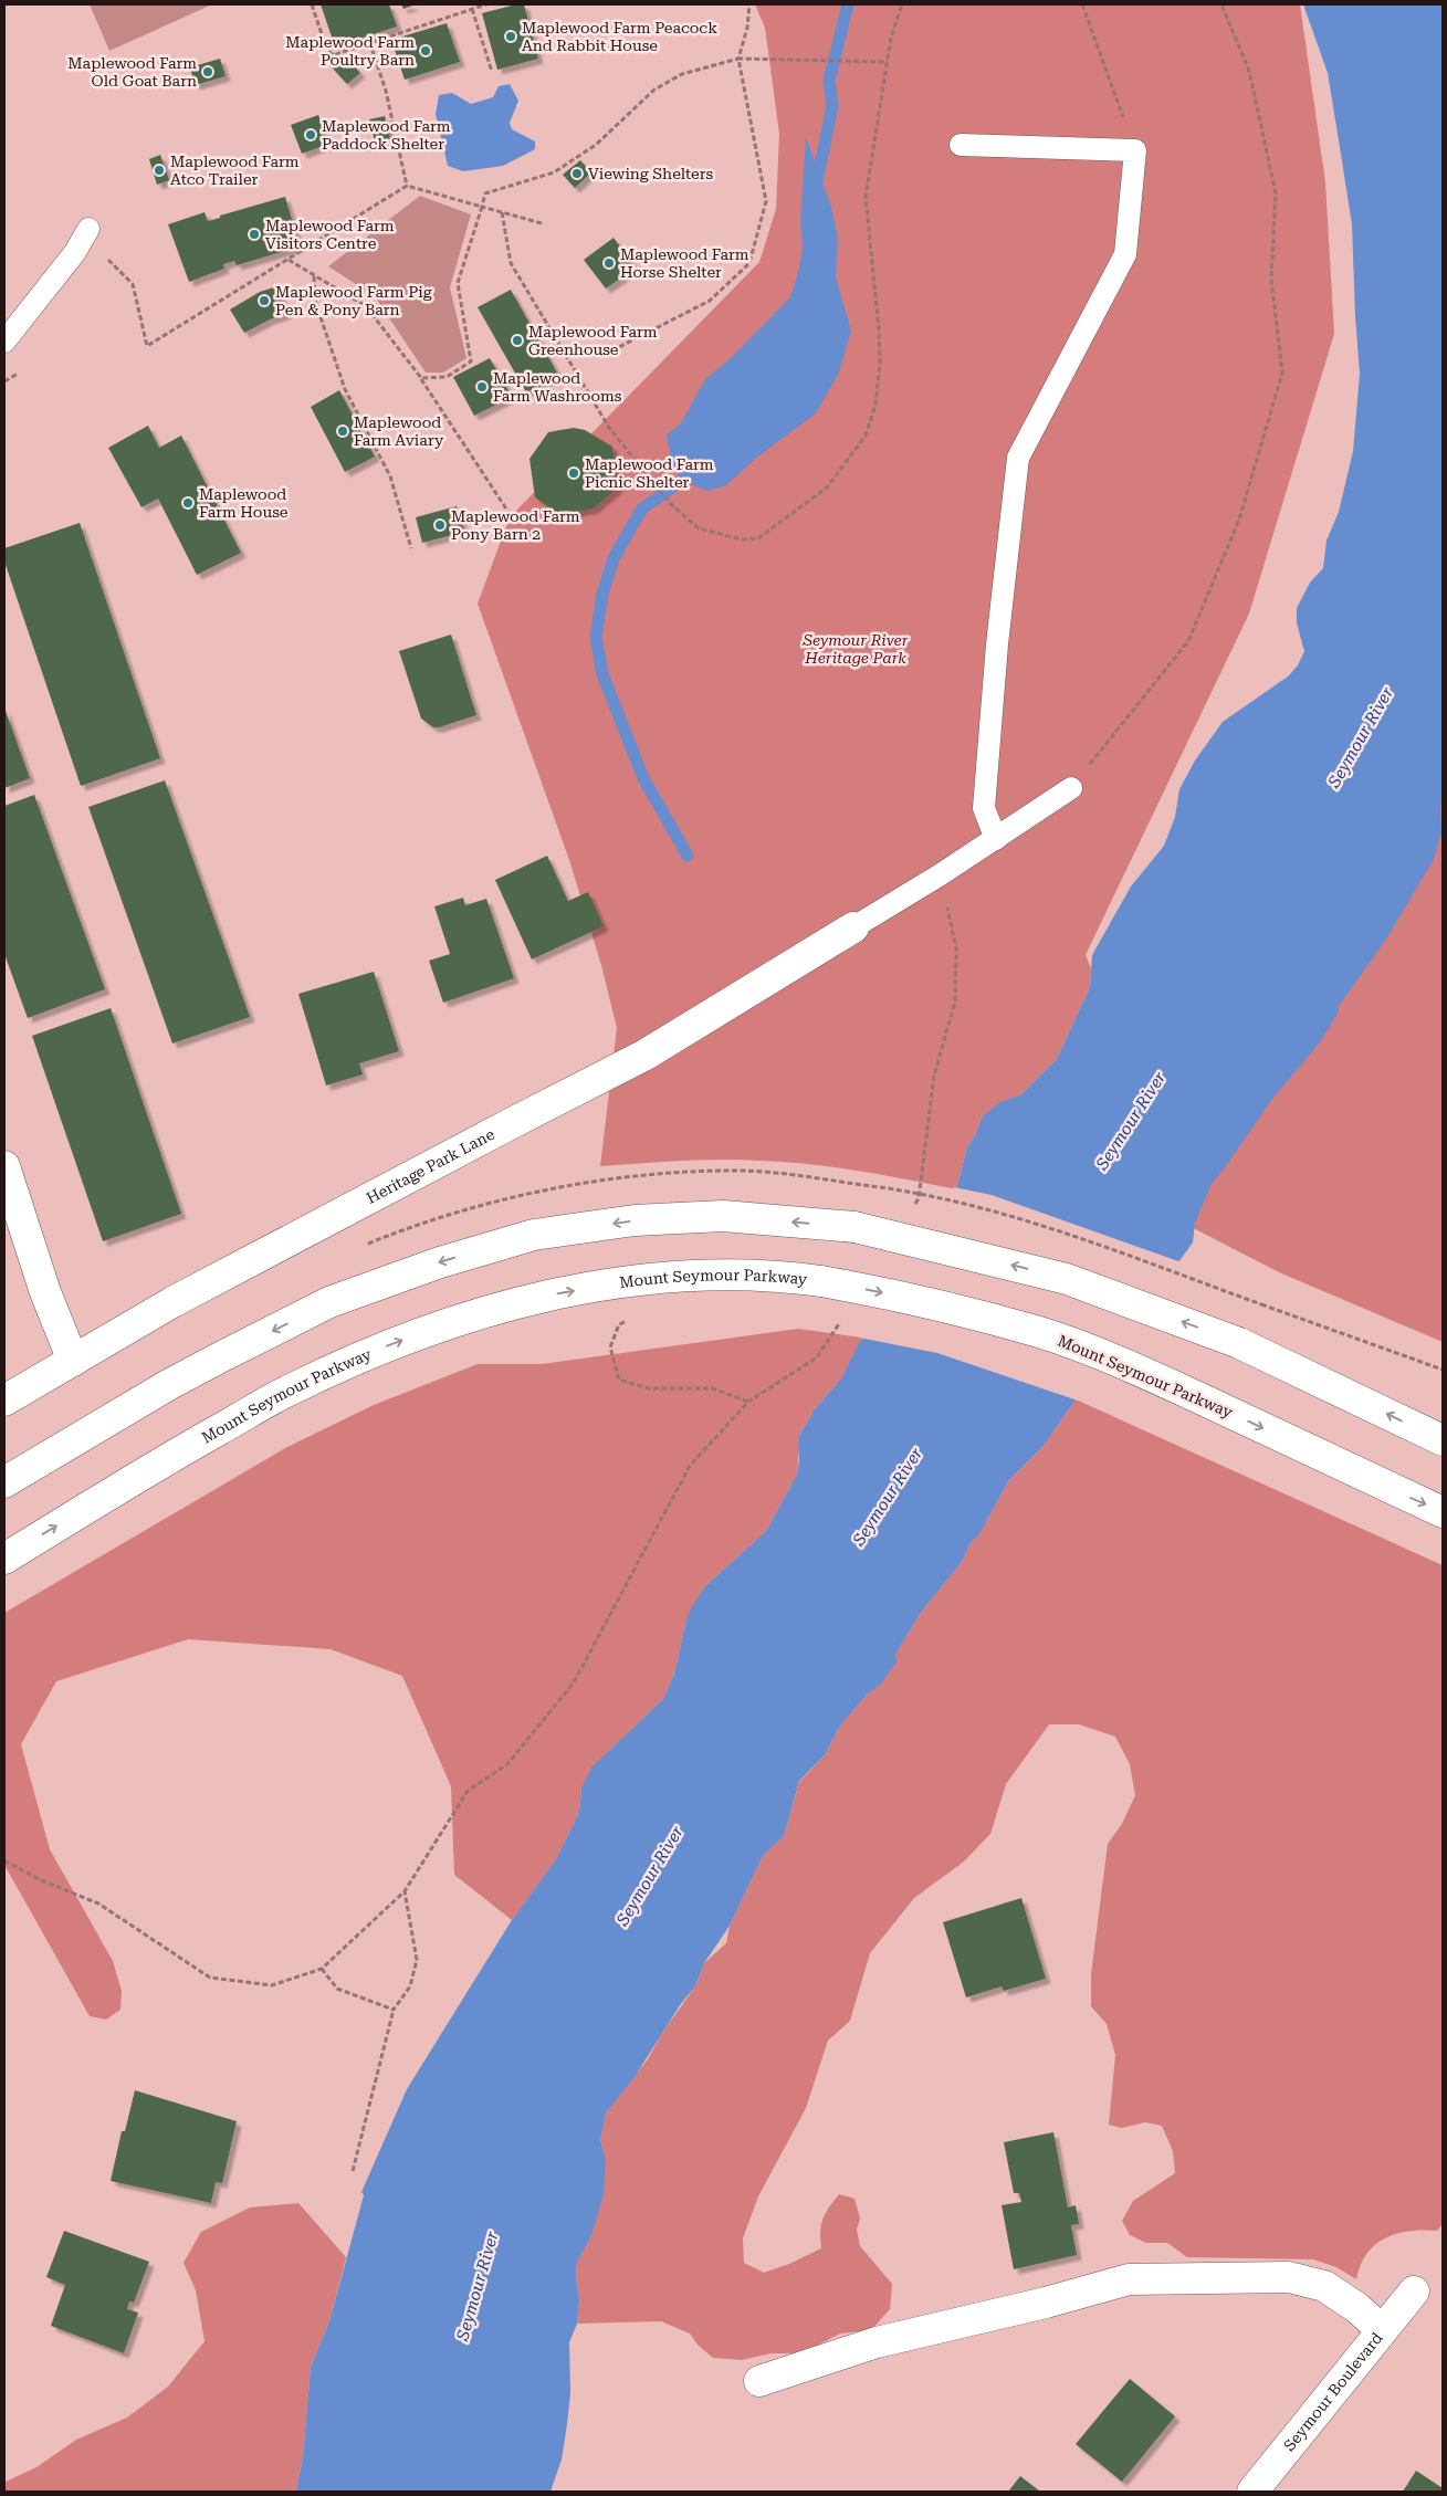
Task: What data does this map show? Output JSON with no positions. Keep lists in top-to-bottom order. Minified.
{"streets":{"main road":["Heritage Park Lane","Mount Seymour Parkway","Seymour Boulevard"]},"water":["Seymour River"],"parks":["Seymour River Heritage Park"],"places":["Maplewood Farm Peacock And Rabbit House","Maplewood Farm Poultry Barn","Maplewood Farm Old Goat Barn","Maplewood Farm Paddock Shelter","Maplewood Farm Atco Trailer","Viewing Shelters","Maplewood Farm Visitors Centre","Maplewood Farm Horse Shelter","Maplewood Farm Pig Pen & Pony Barn","Maplewood Farm Greenhouse","Maplewood Farm Washrooms","Maplewood Farm Aviary","Maplewood Farm Picnic Shelter","Maplewood Farm House","Maplewood Farm Pony Barn 2"]}
